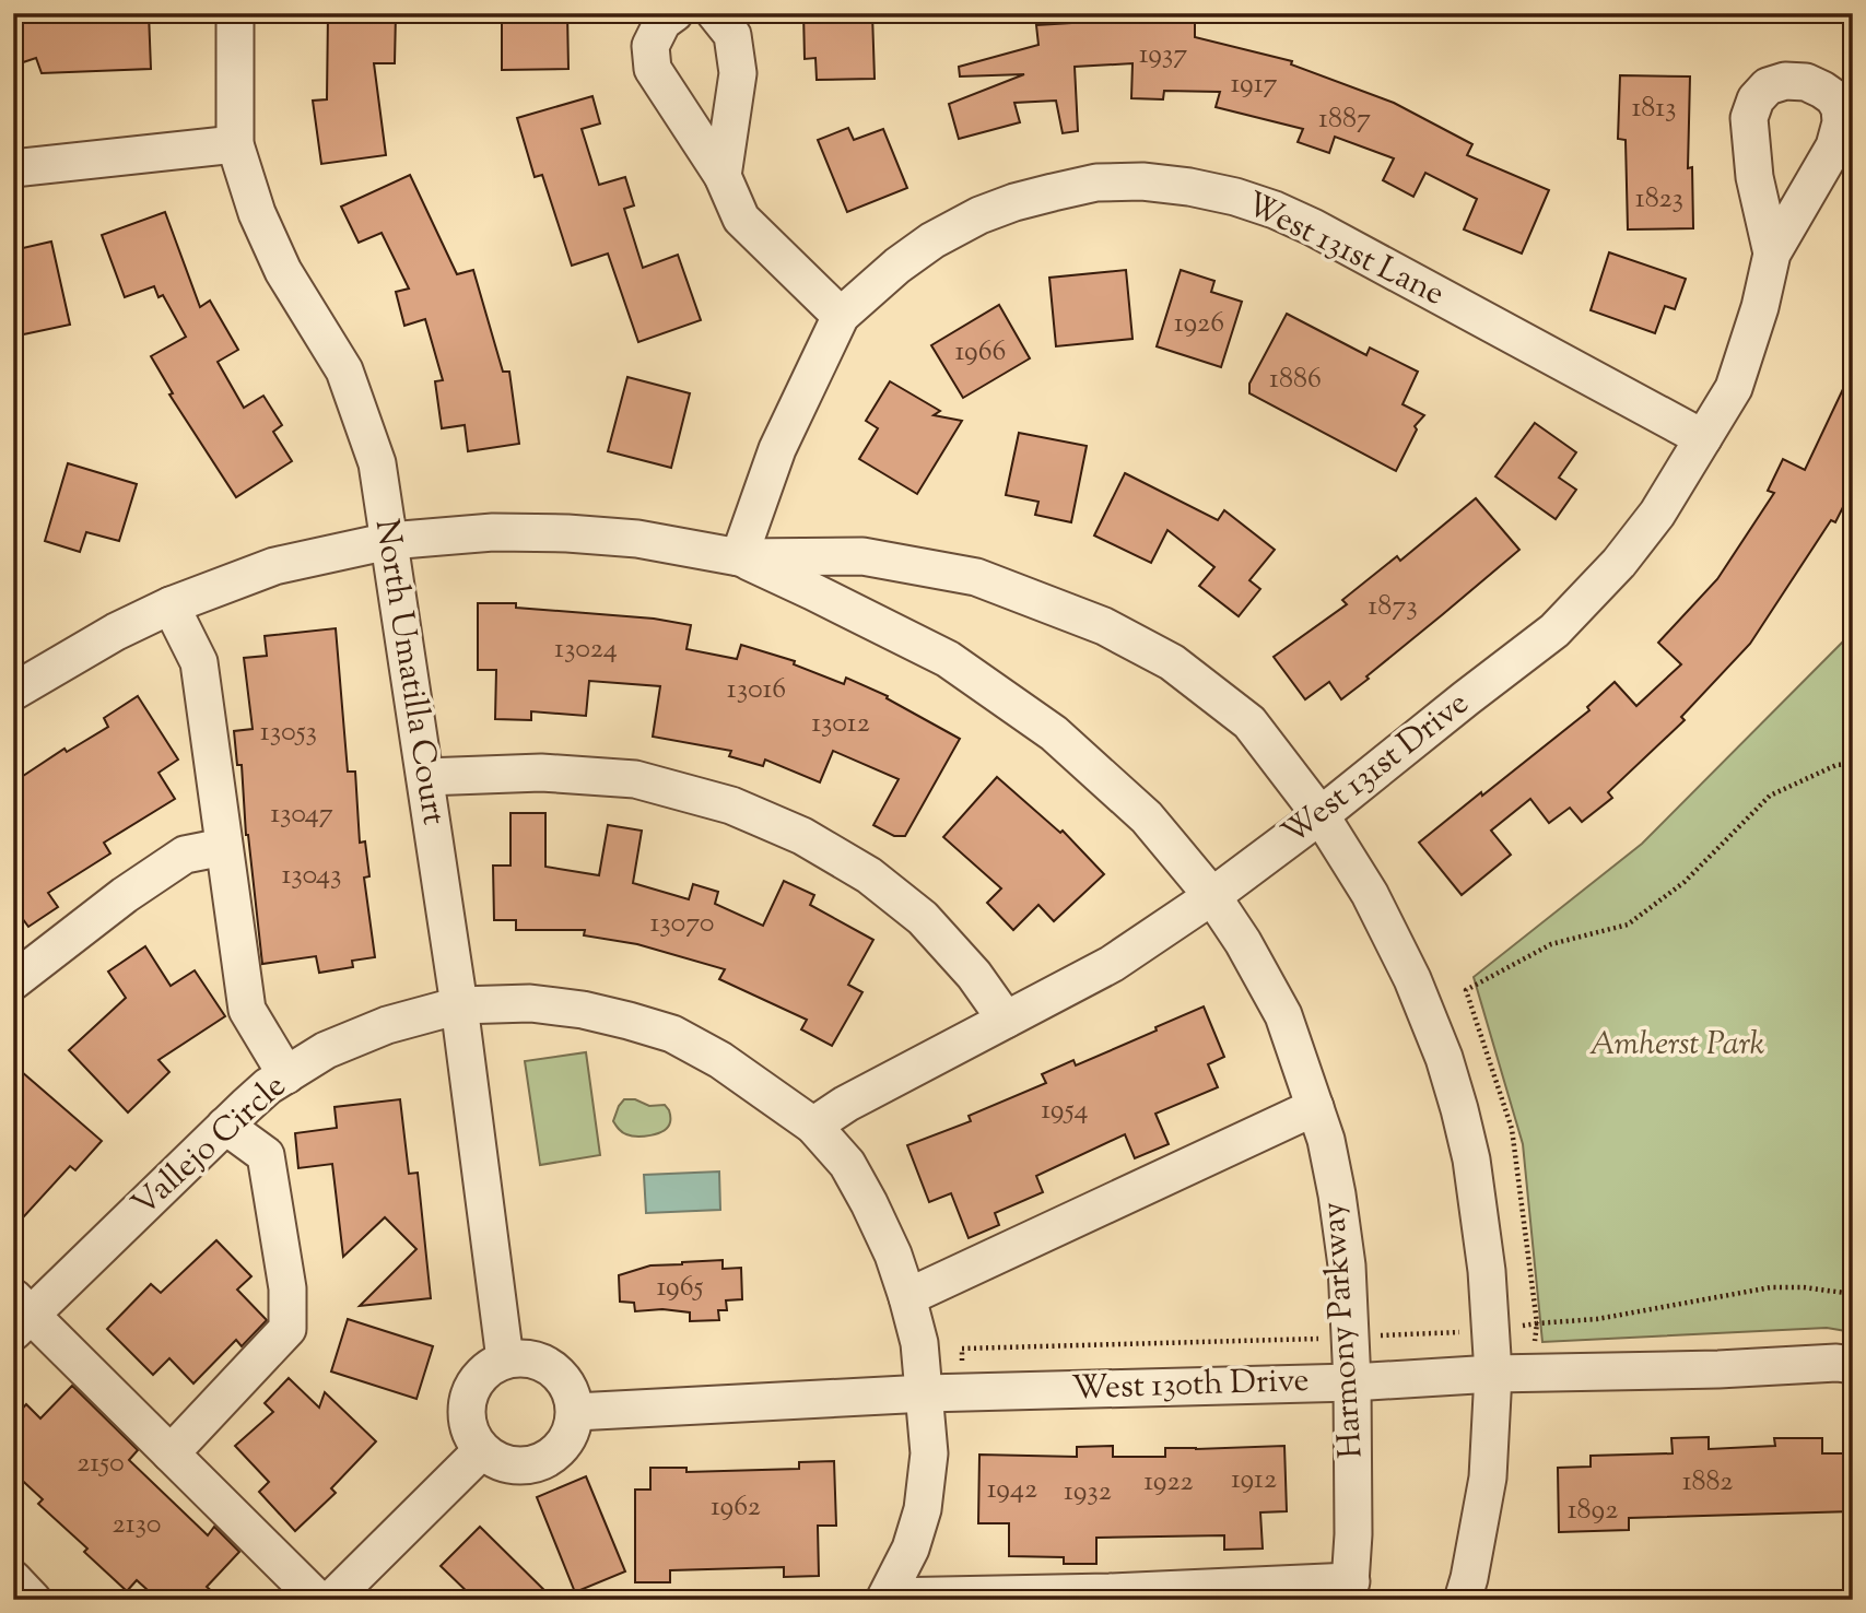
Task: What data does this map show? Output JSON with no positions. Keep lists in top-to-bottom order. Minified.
{"streets":{"street":["West 131st Lane","North Umatilla Court","West 131st Drive","Vallejo Circle","Harmony Parkway","West 130th Drive"]},"crossings":[["West 131st Lane","West 131st Drive"],["West 131st Lane","Harmony Parkway"],["North Umatilla Court","Vallejo Circle"],["North Umatilla Court","Harmony Parkway"],["North Umatilla Court","West 130th Drive"],["West 131st Drive","Vallejo Circle"],["West 131st Drive","Harmony Parkway"],["Vallejo Circle","West 130th Drive"],["Harmony Parkway","West 130th Drive"]],"parks":["Amherst Park"],"house_numbers":["1937","1917","1813","1887","1823","1926","1966","1886","1873","13024","13016","13012","13053","13047","13043","13070","1954","1965","2150","1912","1922","1882","1942","1932","1962","1892","2130"]}
